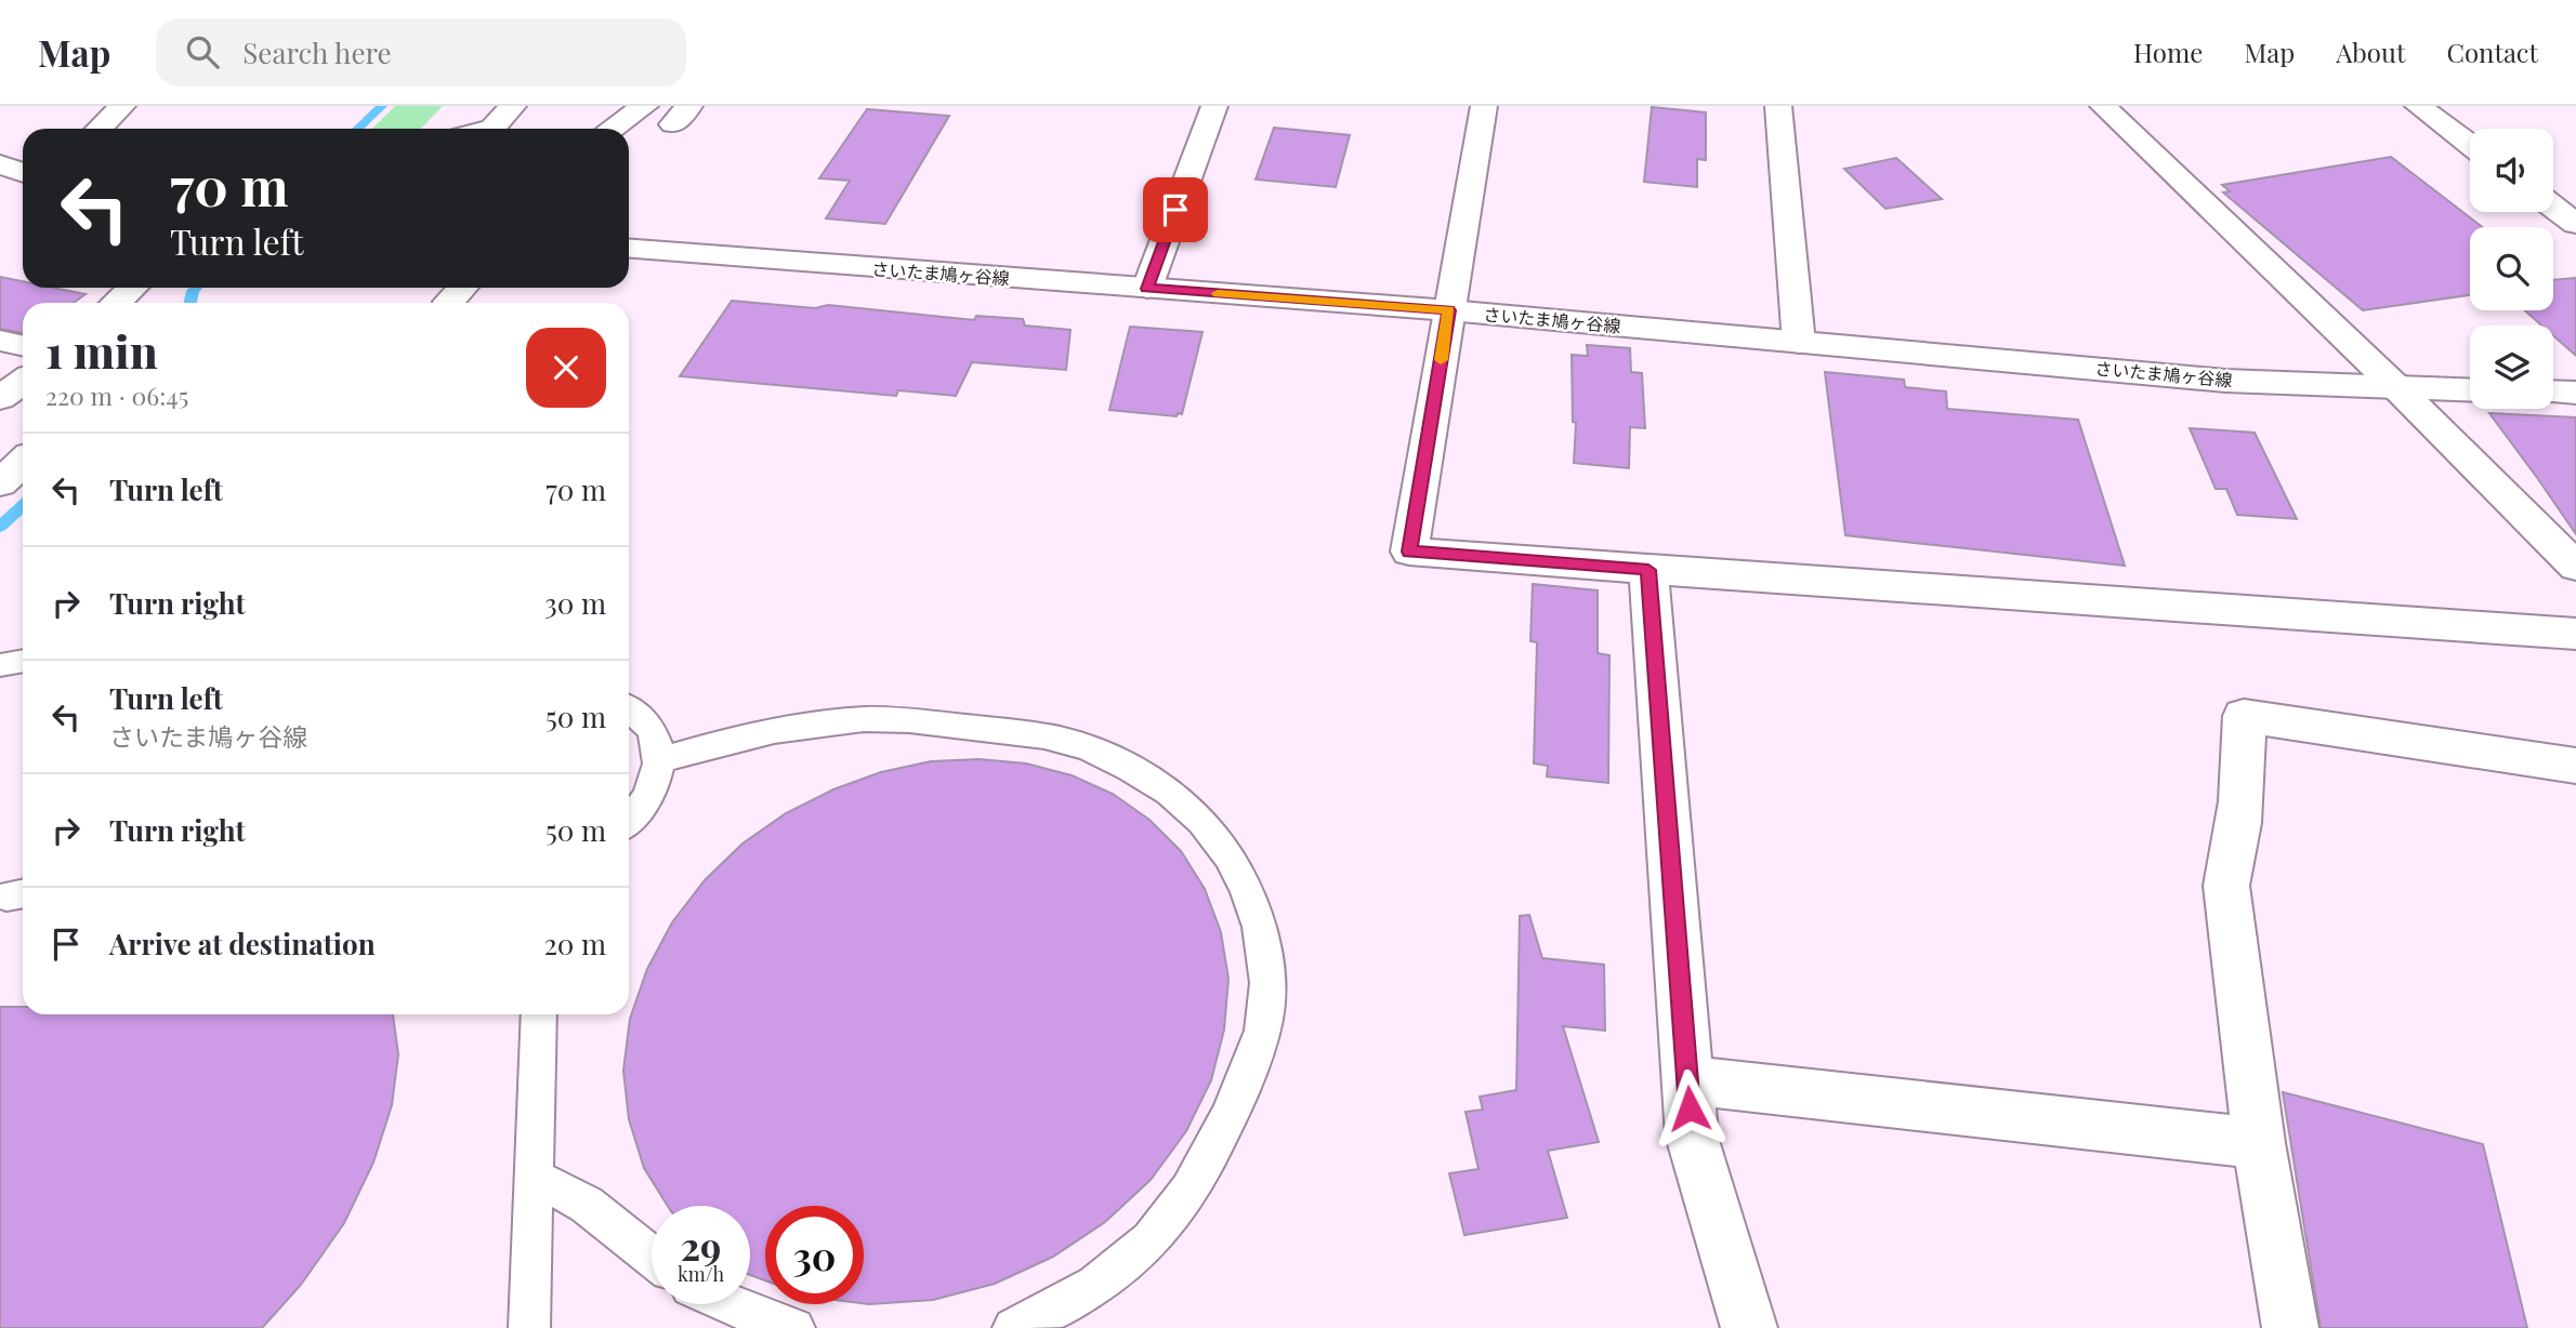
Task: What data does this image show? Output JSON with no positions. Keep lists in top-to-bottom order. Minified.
{"streets":{"street":["さいたま鳩ヶ谷線"]},"page":{"header":"Map","search":"Search here","nav":["Home","Map","About","Contact"],"turn":["70 m","Turn left"],"heading":["1 min","220 m · 06:45"],"list":[{"name":"Turn left","value":"70 m"},{"name":"Turn right","value":"30 m"},{"name":"Turn left","note":"さいたま鳩ヶ谷線","value":"50 m"},{"name":"Turn right","value":"50 m"},{"name":"Arrive at destination","value":"20 m"}],"speed":"29 km/h","limit":"30"}}
